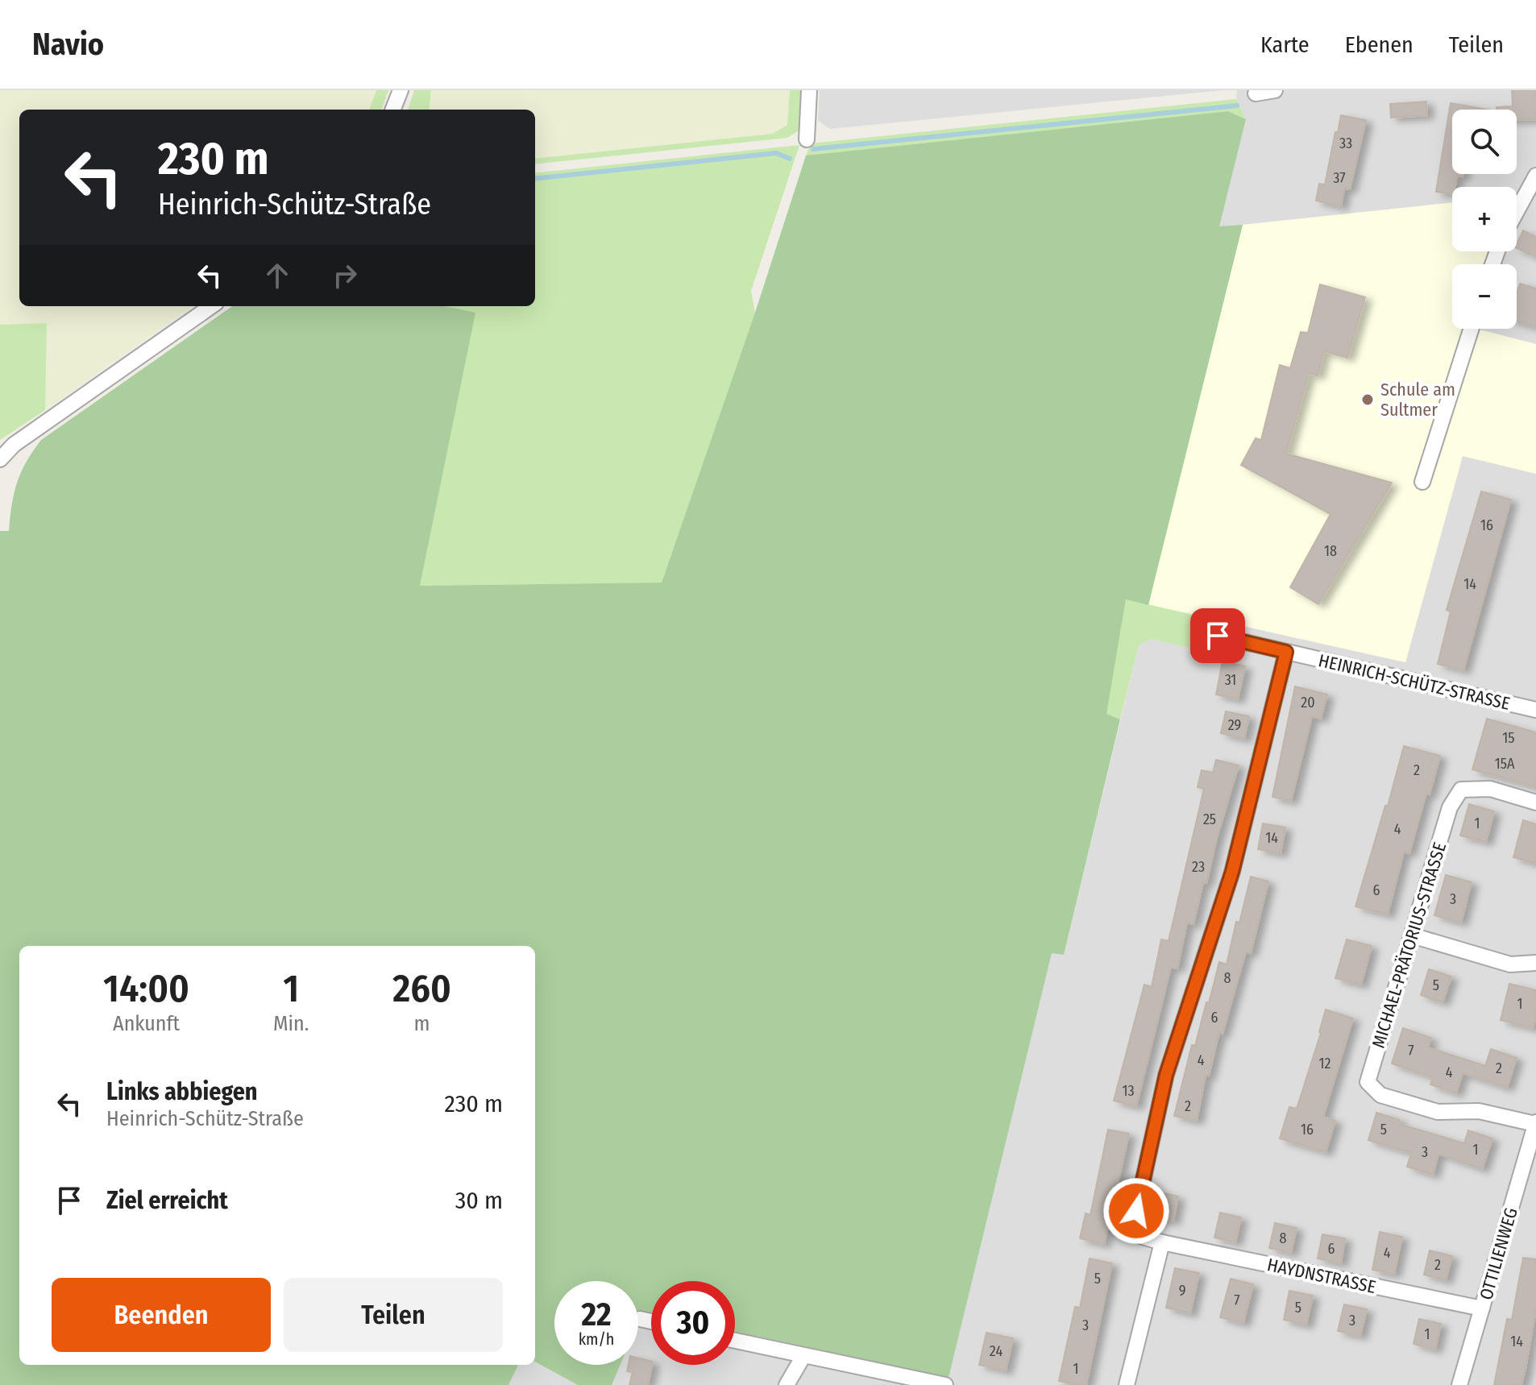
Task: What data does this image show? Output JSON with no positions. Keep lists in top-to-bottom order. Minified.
{"streets":{"street":["HEINRICH-SCHÜTZ-STRASSE","MICHAEL-PRÄTORIUS-STRASSE","OTTILIENWEG","HAYDNSTRASSE"]},"crossings":[["HEINRICH-SCHÜTZ-STRASSE","HAYDNSTRASSE"],["MICHAEL-PRÄTORIUS-STRASSE","OTTILIENWEG"],["OTTILIENWEG","HAYDNSTRASSE"]],"places":["Schule am Sultmer"],"house_numbers":["33","37","16","18","14","31","20","29","15","15A","2","25","1","4","14","23","6","3","8","5","1","6","7","4","12","2","4","13","2","16","5","1","3","8","6","4","2","5","9","7","5","3","3","1","14","24","1"],"page":{"header":"Navio","nav":["Karte","Ebenen","Teilen"],"map_buttons":["+","−"],"turn":["230 m","Heinrich-Schütz-Straße"],"eta":["14:00","Ankunft","1","Min.","260","m"],"list":[{"name":"Links abbiegen","note":"Heinrich-Schütz-Straße","value":"230 m"},{"name":"Ziel erreicht","value":"30 m"}],"buttons":["Beenden","Teilen"],"speed":"22 km/h","limit":"30"}}
